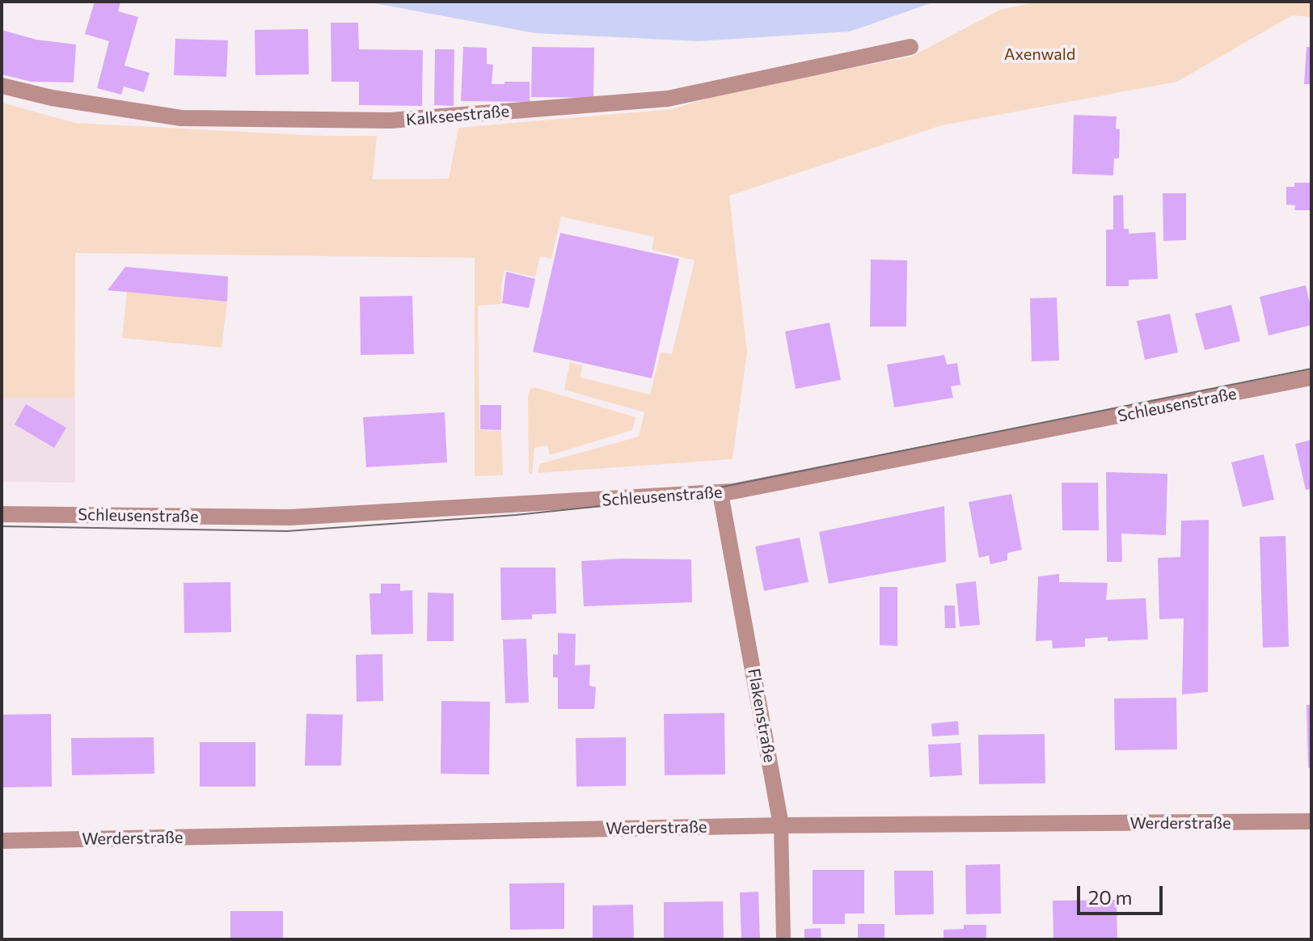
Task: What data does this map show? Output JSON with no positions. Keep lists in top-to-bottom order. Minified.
{"streets":{"street":["Kalkseestraße","Schleusenstraße","Flakenstraße","Werderstraße"]},"crossings":[["Schleusenstraße","Flakenstraße"],["Flakenstraße","Werderstraße"]],"parks":["Axenwald"],"scale_bar":"20 m"}
